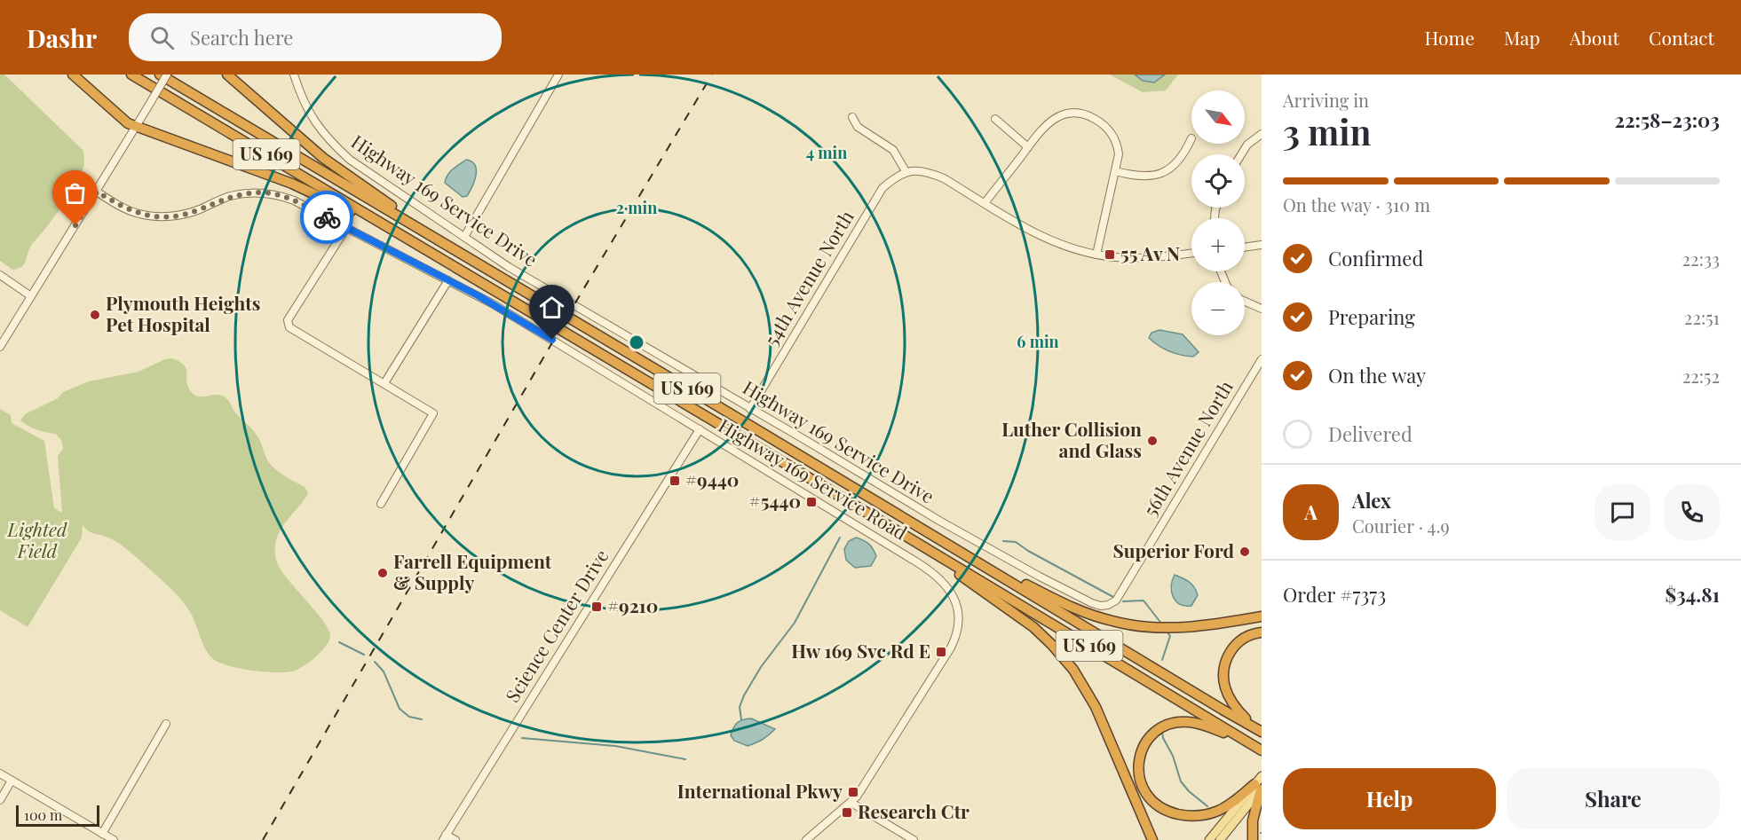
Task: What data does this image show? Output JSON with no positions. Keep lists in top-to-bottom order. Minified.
{"streets":{"highway":["US 169"],"street":["Highway 169 Service Drive","54th Avenue North","56th Avenue North","Highway 169 Service Road","Science Center Drive"]},"crossings":[["Highway 169 Service Drive","54th Avenue North"],["Highway 169 Service Drive","56th Avenue North"],["Highway 169 Service Road","Science Center Drive"]],"parks":["Lighted Field"],"places":{"transit":["55 Av N","#9440","#5440","#9210","Hw 169 Svc Rd E","International Pkwy","Research Ctr"],"other":["Plymouth Heights Pet Hospital","Luther Collision and Glass","Superior Ford","Farrell Equipment & Supply"]},"scale_bar":"100 m","north":"bottom right","page":{"header":"Dashr","search":"Search here","nav":["Home","Map","About","Contact"],"heading":["3 min","Arriving in","22:58–23:03"],"panel":["Alex","Courier · 4.9","Order #7373","$34.81"],"map_buttons":["+","−"],"bar":"On the way · 310 m","list":[["Confirmed","22:33"],["Preparing","22:51"],["On the way","22:52"],"Delivered"],"round":"A","buttons":["Help","Share"],"scale":"100 m"},"rings":["4 min","2 min","6 min"]}
